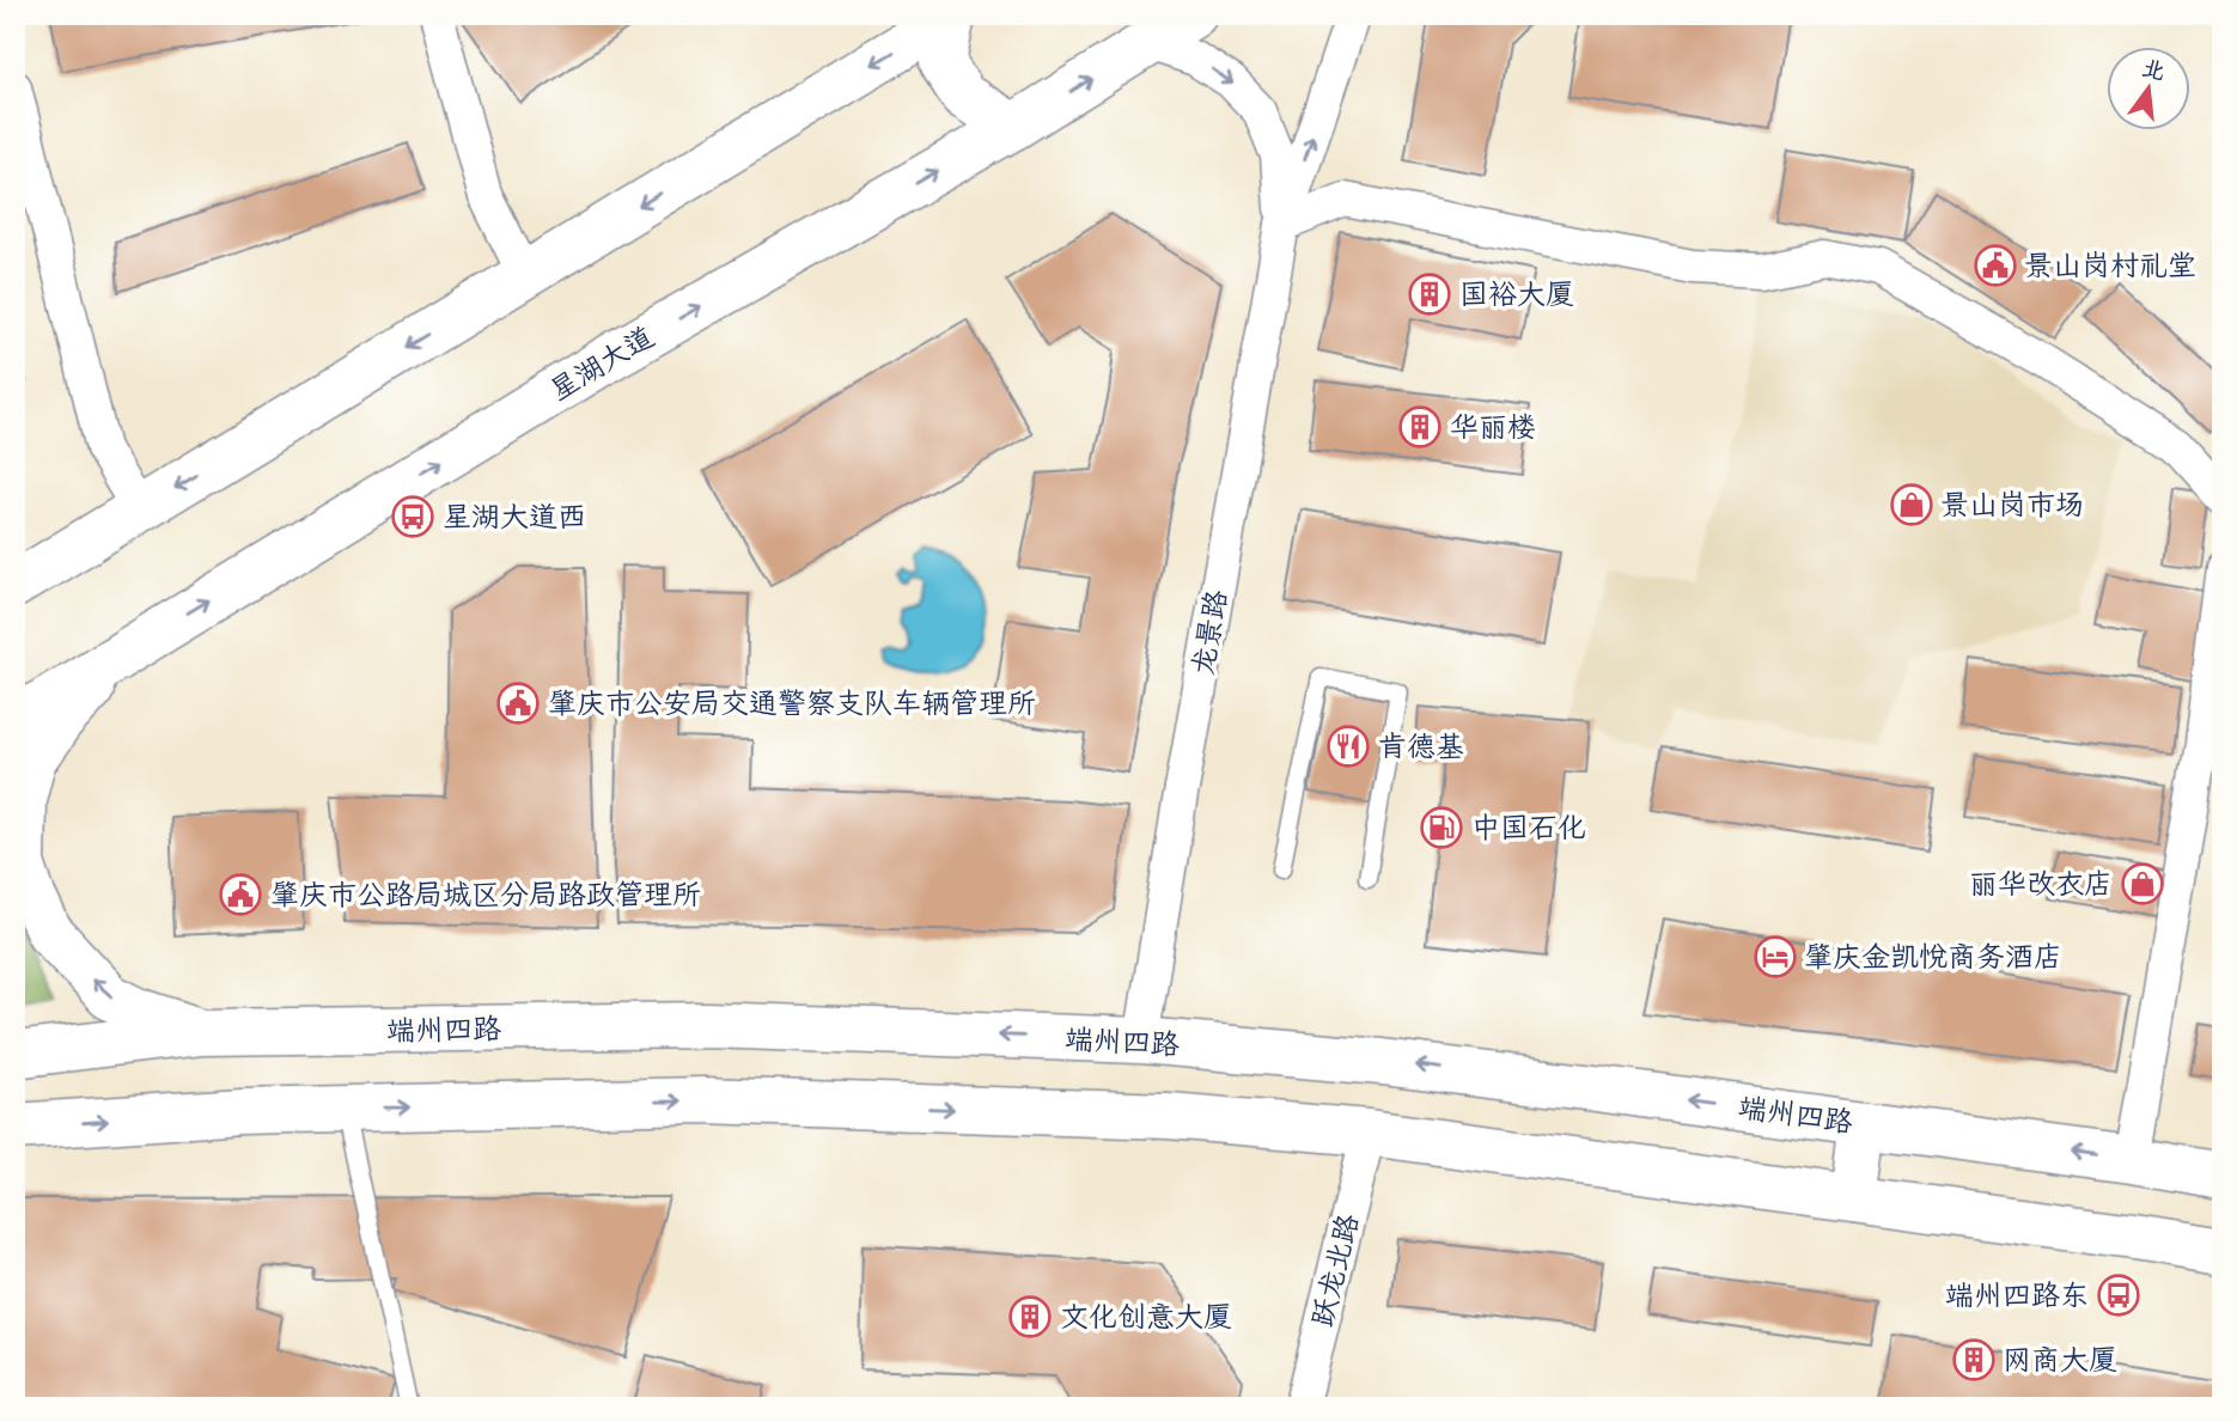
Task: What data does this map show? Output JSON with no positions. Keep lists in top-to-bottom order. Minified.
{"streets":{"main road":["星湖大道","端州四路"],"street":["龙景路","跃龙北路"]},"crossings":[["龙景路","端州四路"]],"places":{"public building":["景山岗村礼堂","肇庆市公安局交通警察支队车辆管理所","肇庆市公路局城区分局路政管理所"],"building":["国裕大厦","华丽楼","文化创意大厦","网商大厦"],"shop":["景山岗市场","丽华改衣店"],"bus stop":["星湖大道西","端州四路东"],"restaurant":["肯德基"],"fuel station":["中国石化"],"hotel":["肇庆金凯悦商务酒店"]},"north":"top"}
